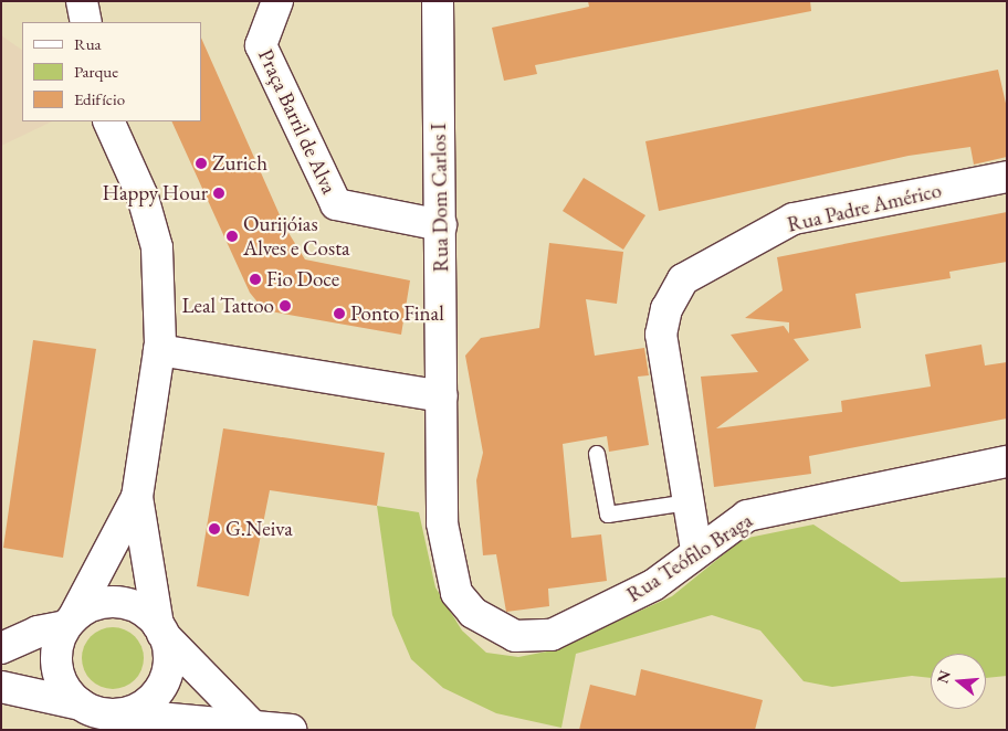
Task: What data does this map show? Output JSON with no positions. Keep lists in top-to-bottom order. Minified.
{"streets":{"street":["Praça Barril de Alva","Rua Dom Carlos I","Rua Padre Américo","Rua Teófilo Braga"]},"crossings":[["Praça Barril de Alva","Rua Dom Carlos I"],["Rua Dom Carlos I","Rua Teófilo Braga"],["Rua Padre Américo","Rua Teófilo Braga"]],"places":["Zurich","Happy Hour","Ourijóias Alves e Costa","Fio Doce","Leal Tattoo","Ponto Final","G.Neiva"],"legend":["Rua","Parque","Edifício"],"north":"left"}
